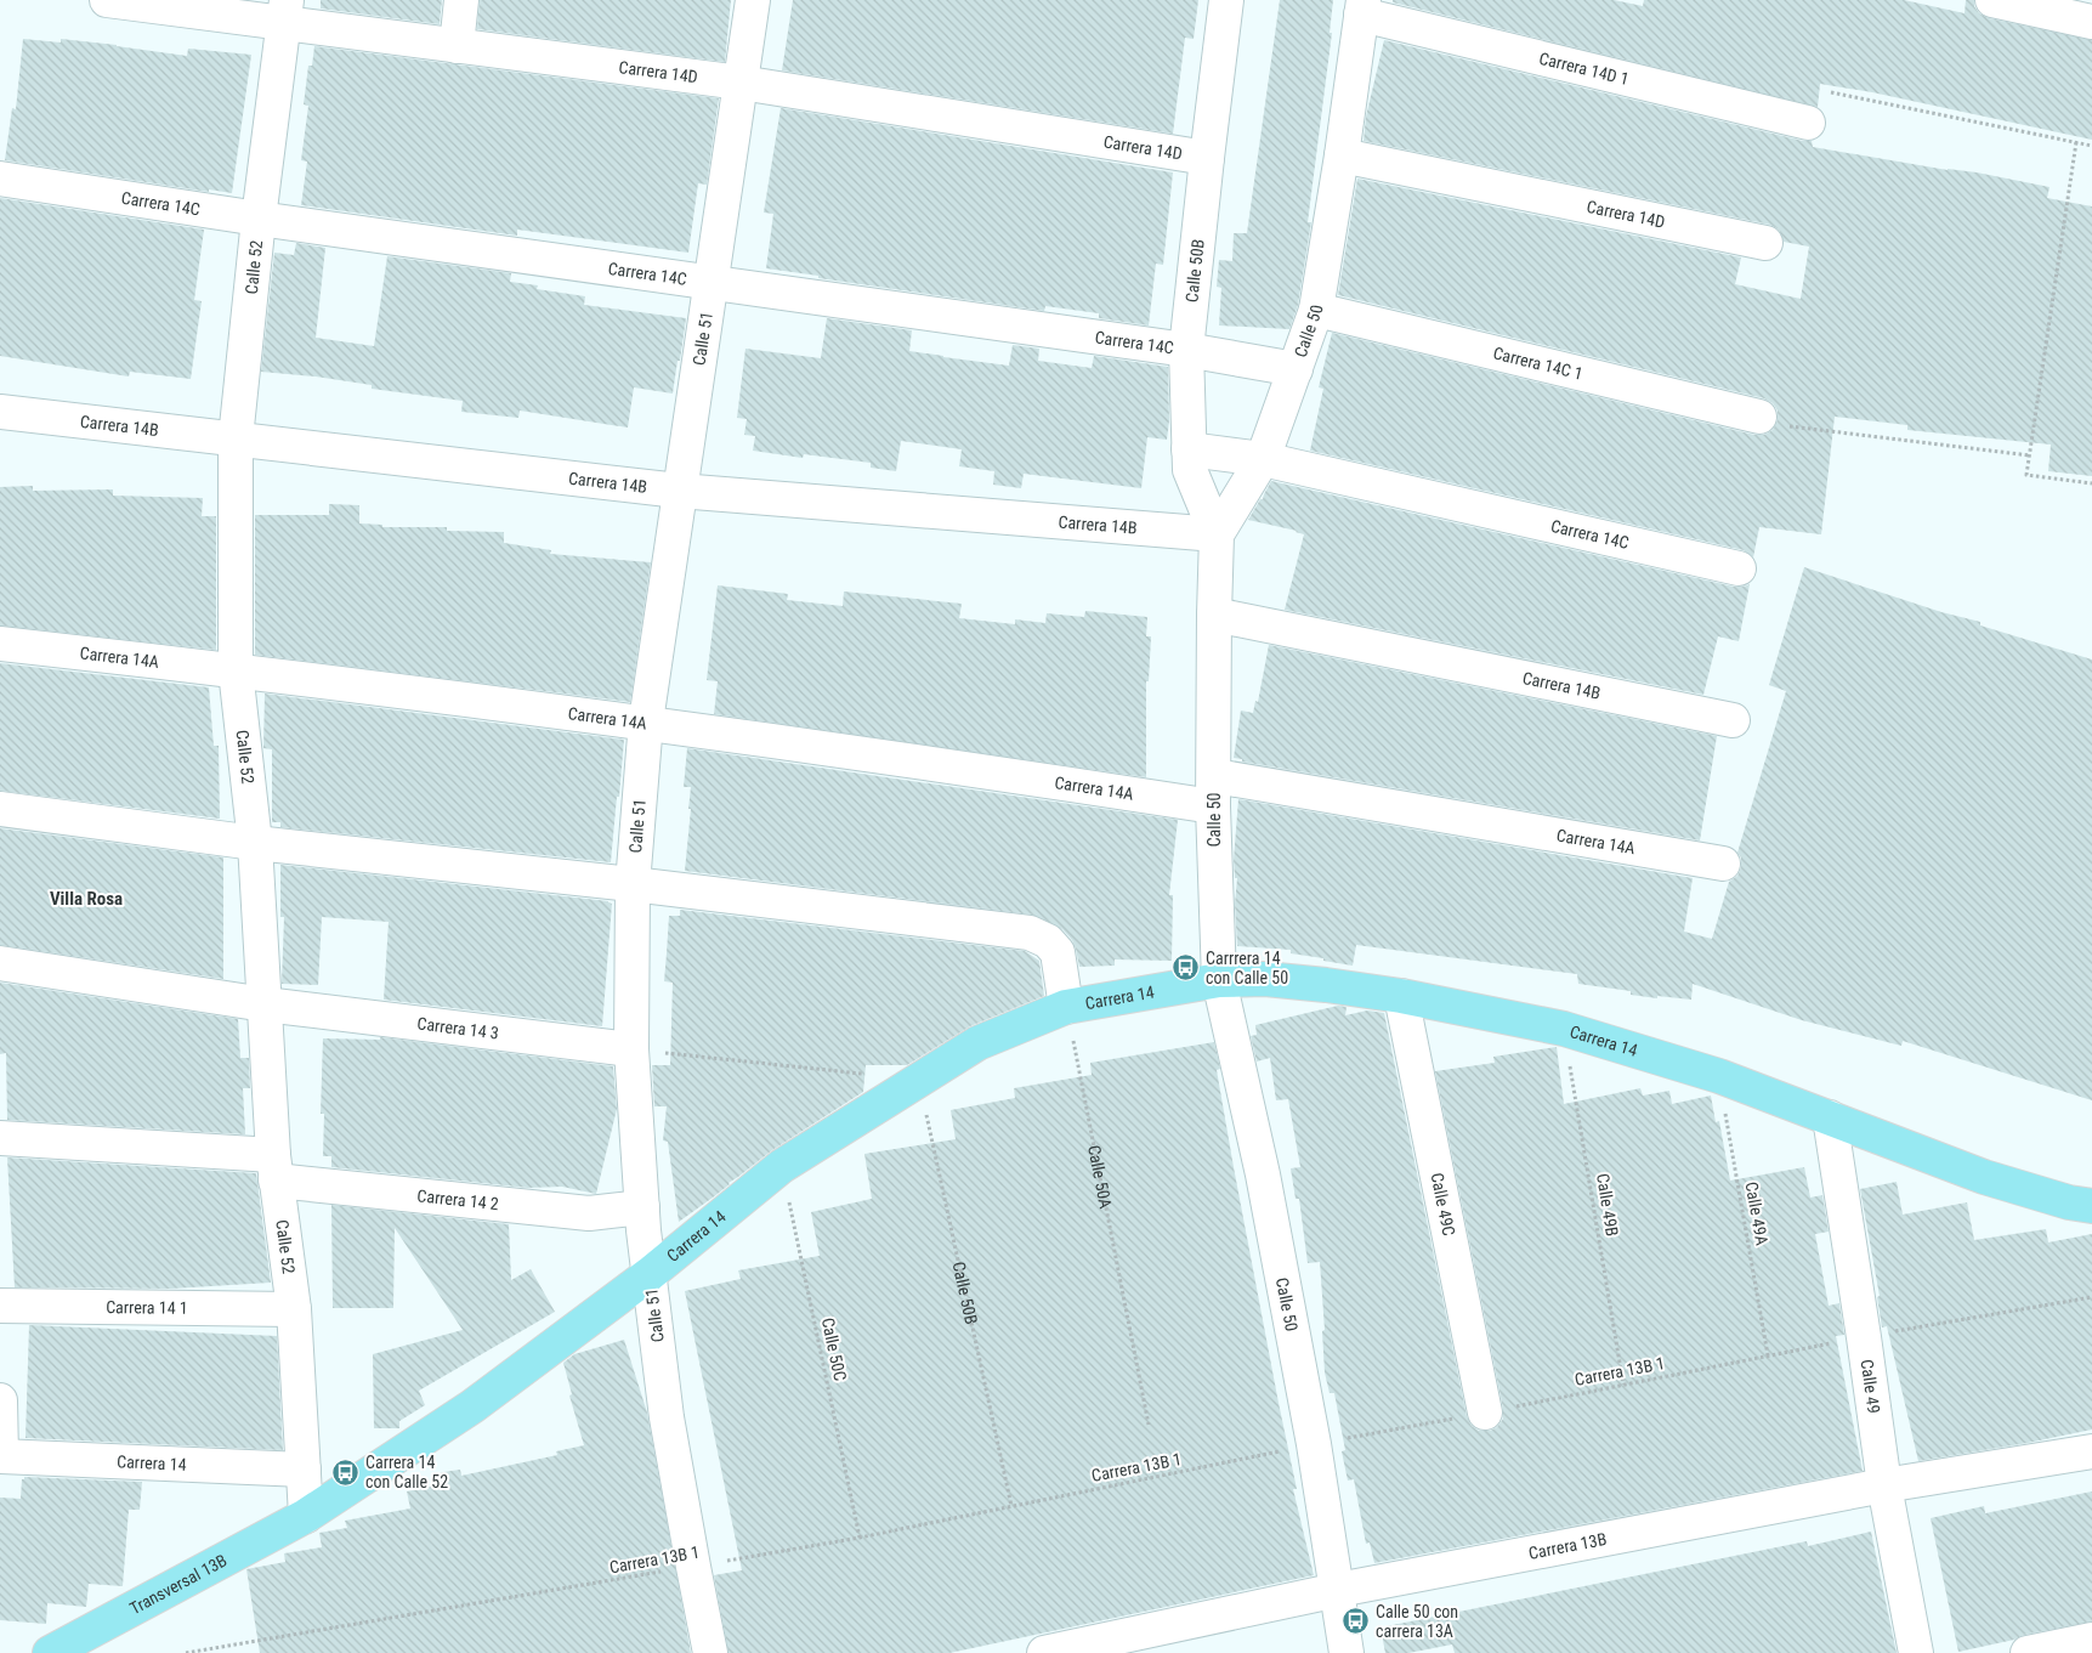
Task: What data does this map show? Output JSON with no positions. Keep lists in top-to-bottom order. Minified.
{"streets":{"main road":["Carrera 14","Transversal 13B"],"street":["Carrera 14D 1","Carrera 14D","Carrera 14C","Calle 52","Calle 50B","Calle 50","Calle 51","Carrera 14C 1","Carrera 14B","Carrera 14A","Carrera 14 3","Carrera 14 2","Calle 49C","Carrera 14 1","Calle 49","Carrera 13B"],"path":["Calle 50A","Calle 49B","Calle 49A","Calle 50C","Carrera 13B 1"]},"crossings":[["Carrera 14D 1","Calle 50"],["Carrera 14D","Calle 52"],["Carrera 14D","Calle 50B"],["Carrera 14D","Calle 50"],["Carrera 14D","Calle 51"],["Carrera 14C","Calle 52"],["Carrera 14C","Calle 50B"],["Carrera 14C","Calle 50"],["Carrera 14C","Calle 51"],["Calle 52","Carrera 14B"],["Calle 52","Carrera 14A"],["Calle 52","Carrera 14"],["Calle 52","Carrera 14 3"],["Calle 52","Carrera 14 2"],["Calle 52","Carrera 14 1"],["Calle 52","Transversal 13B"],["Calle 50B","Calle 50"],["Calle 50B","Carrera 14B"],["Calle 50B","Carrera 14"],["Calle 50B","Carrera 13B 1"],["Calle 50","Carrera 14C 1"],["Calle 50","Carrera 14B"],["Calle 50","Carrera 14A"],["Calle 50","Carrera 14"],["Calle 50","Carrera 13B 1"],["Calle 50","Carrera 13B"],["Calle 51","Carrera 14B"],["Calle 51","Carrera 14A"],["Calle 51","Carrera 14"],["Calle 51","Carrera 14 3"],["Calle 51","Carrera 14 2"],["Calle 51","Carrera 13B 1"],["Carrera 14","Calle 50A"],["Carrera 14","Calle 49C"],["Carrera 14","Calle 49B"],["Carrera 14","Calle 49A"],["Carrera 14","Calle 50C"],["Carrera 14","Calle 49"],["Carrera 14","Transversal 13B"],["Calle 49C","Carrera 13B 1"],["Calle 49B","Carrera 13B 1"],["Calle 49A","Carrera 13B 1"],["Calle 50C","Carrera 13B 1"],["Carrera 13B 1","Calle 49"],["Calle 49","Carrera 13B"]],"districts":["Villa Rosa"],"places":{"bus stop":["Carrrera 14 con Calle 50","Carrera 14 con Calle 52","Calle 50 con carrera 13A"]}}
